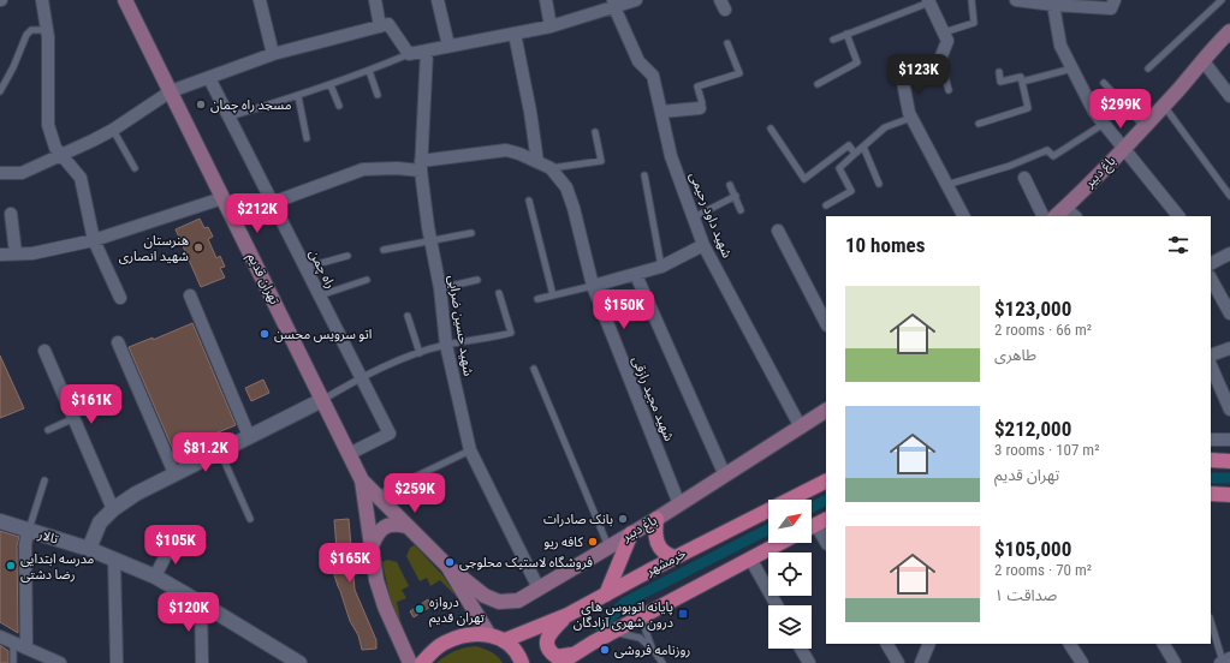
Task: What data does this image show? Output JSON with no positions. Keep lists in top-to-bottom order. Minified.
{"streets":{"main road":["باغ دبیر","تهران قدیم","خرمشهر"],"street":["شهید داود رحیمی","راه چمن","شهید حسین ضرابی","شهید مجید رازقی","تالار"]},"crossings":[["باغ دبیر","شهید داود رحیمی"],["باغ دبیر","شهید حسین ضرابی"],["باغ دبیر","شهید مجید رازقی"],["راه چمن","تهران قدیم"]],"places":{"other":["مسجد راه چمان","هنرستان شهید انصاری","اتو سرویس محسن","بانک صادرات","کافه ریو","فروشگاه لاستیک محلوجی","مدرسه ابتدایی رضا دشتی","دروازه تهران قدیم","روزنامه فروشی"],"transit":["پایانه اتوبوس های درون شهری آزادگان"]},"north":"top right","page":{"price":["$123K","$299K","$212K","$150K","$161K","$81.2K","$259K","$105K","$165K","$120K"],"heading":"10 homes","list":[{"name":"$123,000","note":"2 rooms · 66 m² · طاهری"},{"name":"$212,000","note":"3 rooms · 107 m² · تهران قدیم"},{"name":"$105,000","note":"2 rooms · 70 m² · صداقت ۱"}]}}
